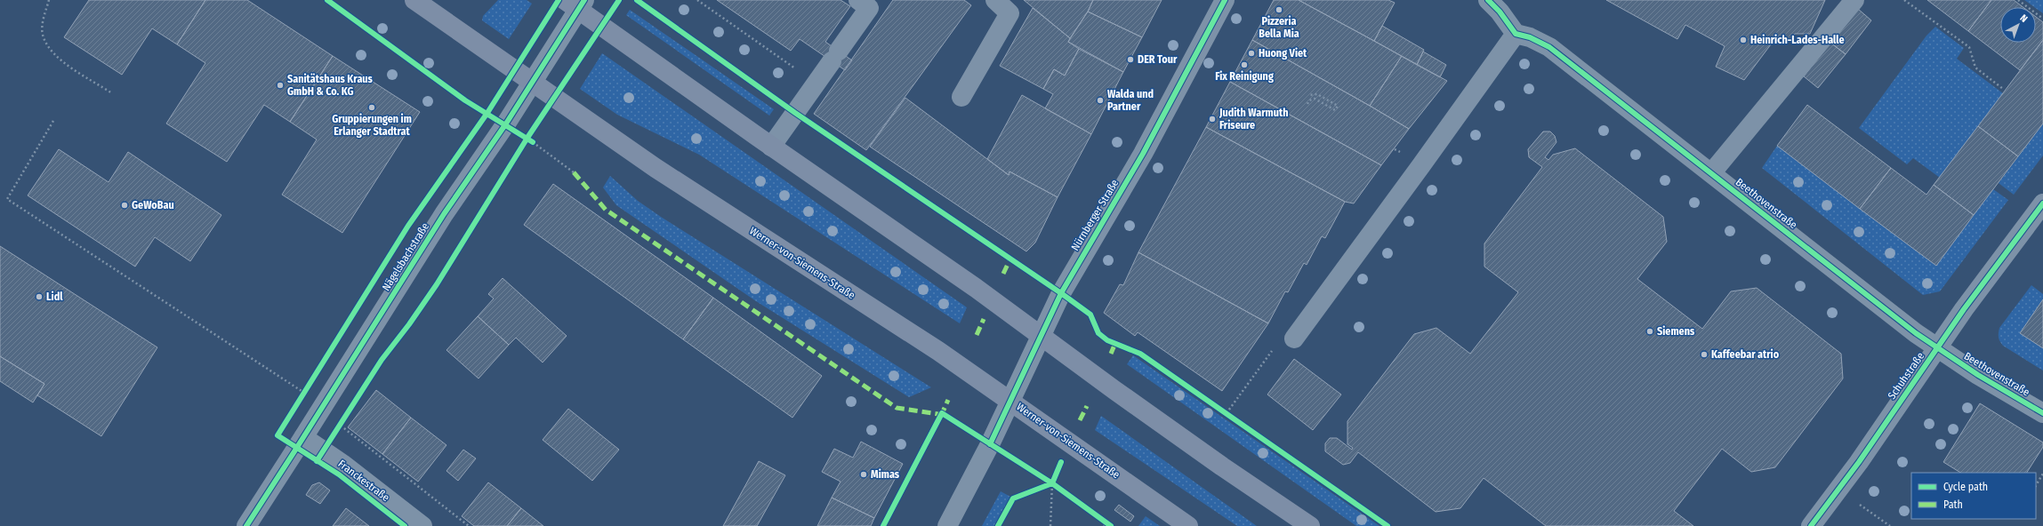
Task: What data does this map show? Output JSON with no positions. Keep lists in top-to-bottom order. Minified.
{"streets":{"main road":["Werner-von-Siemens-Straße"],"street":["Beethovenstraße","Nürnberger Straße","Nägelsbachstraße","Schuhstraße","Franckestraße"]},"crossings":[["Beethovenstraße","Schuhstraße"],["Nürnberger Straße","Werner-von-Siemens-Straße"],["Nägelsbachstraße","Franckestraße"]],"places":["Pizzeria Bella Mia","Heinrich-Lades-Halle","Huong Viet","DER Tour","Fix Reinigung","Sanitätshaus Kraus GmbH & Co. KG","Walda und Partner","Gruppierungen im Erlanger Stadtrat","Judith Warmuth Friseure","GeWoBau","Lidl","Siemens","Kaffeebar atrio","Mimas"],"legend":["Cycle path","Path"],"north":"top right"}
